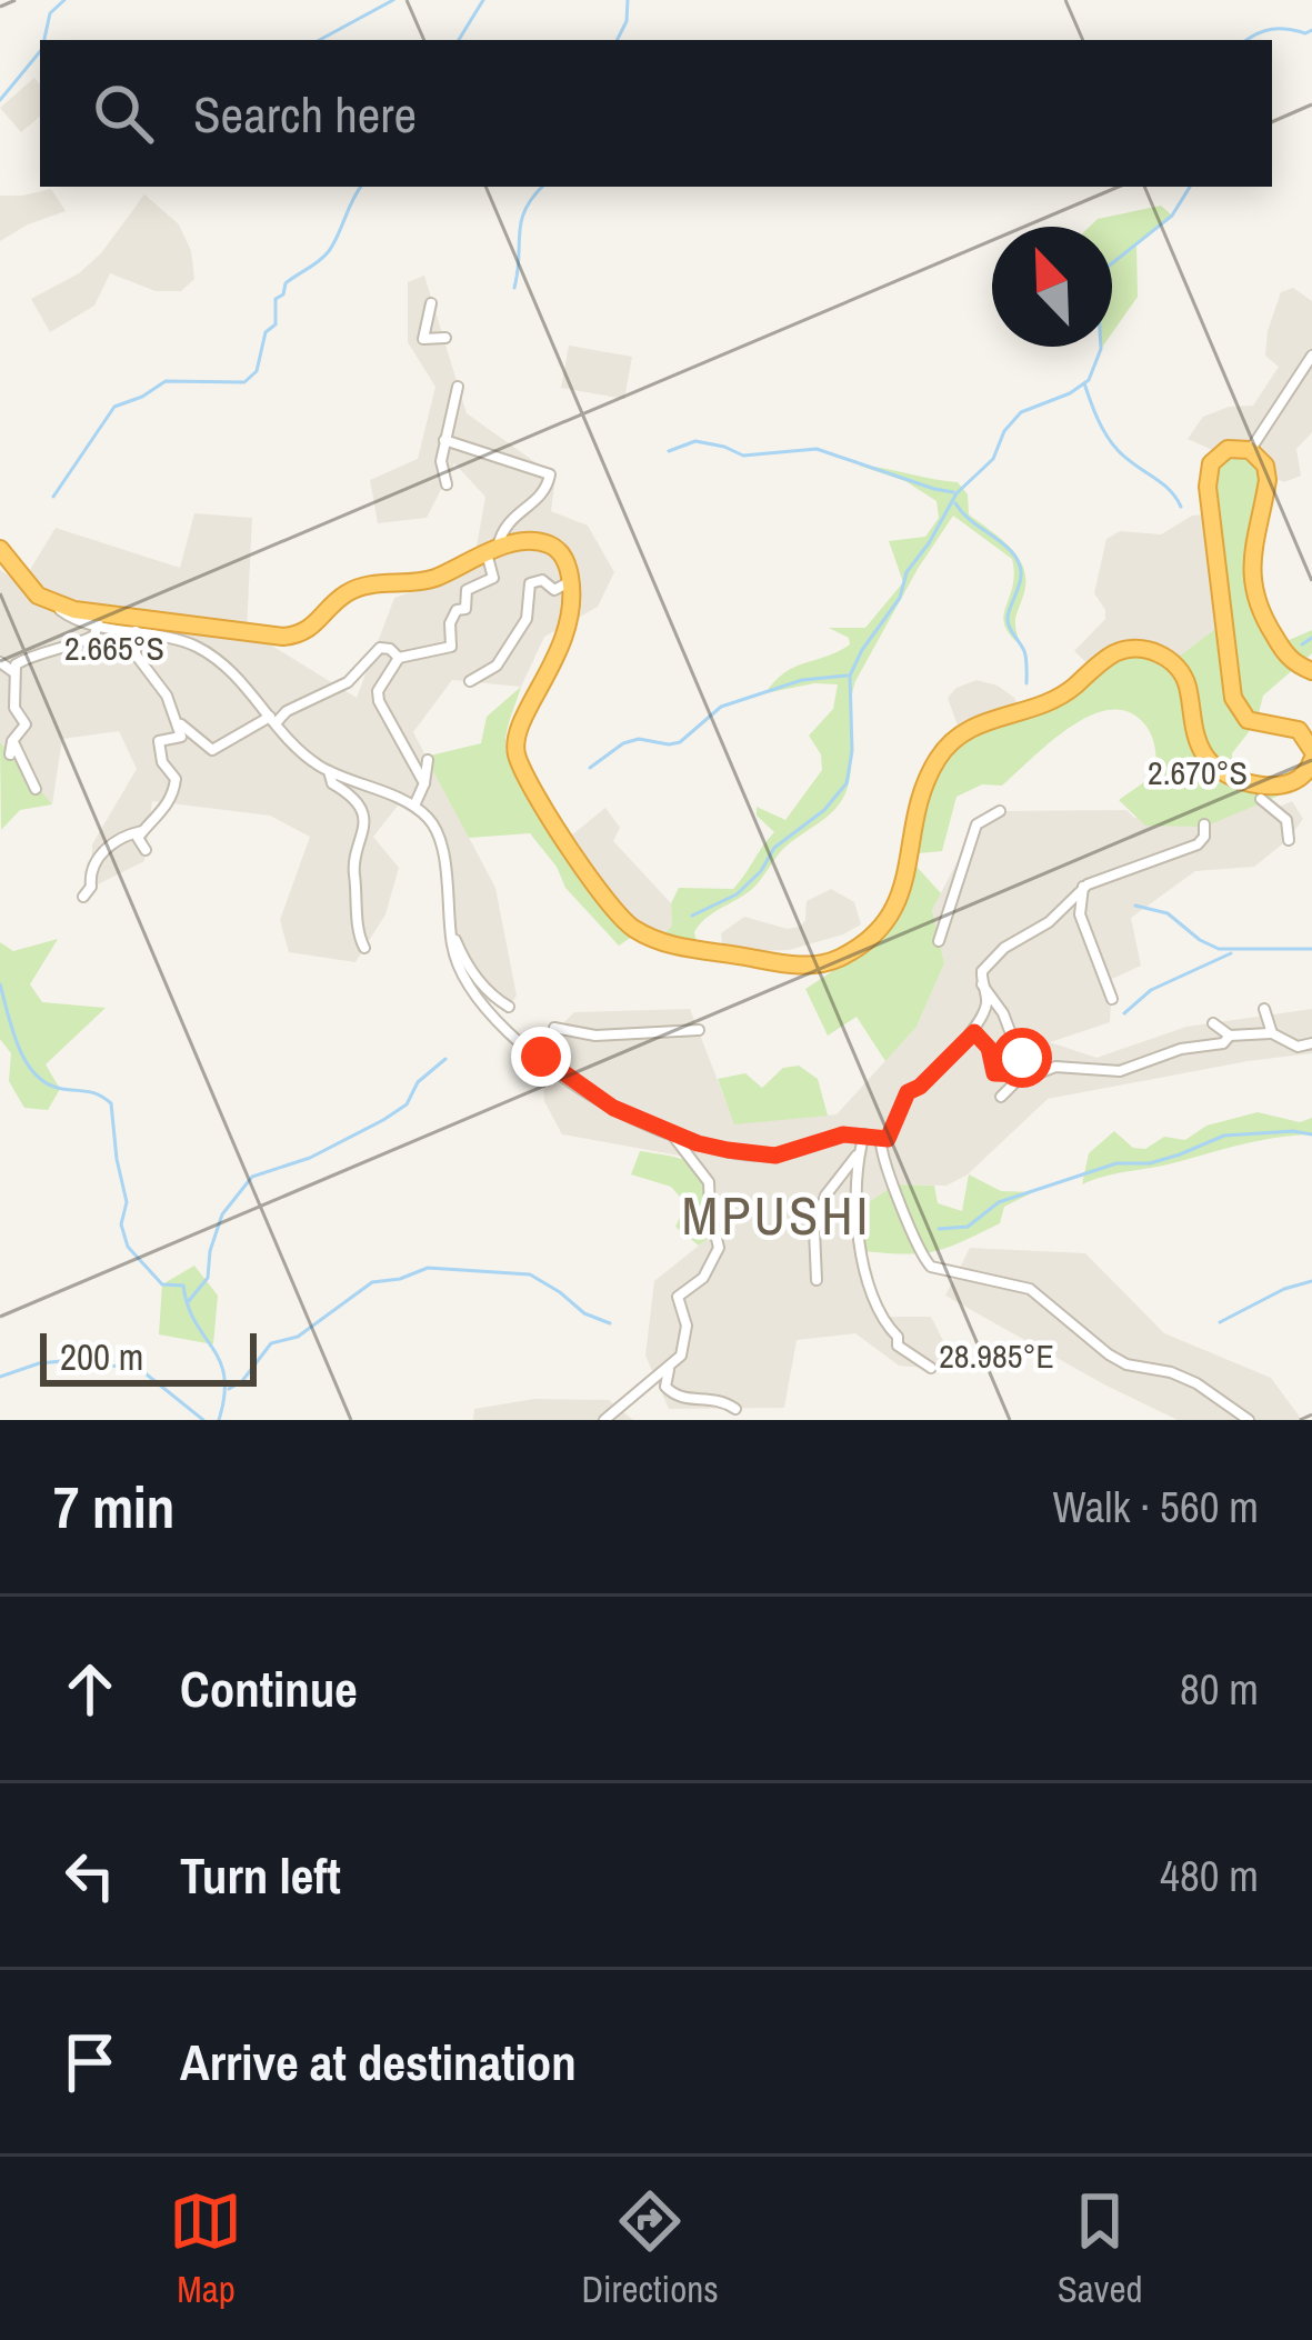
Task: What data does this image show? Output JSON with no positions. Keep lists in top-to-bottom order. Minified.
{"districts":["MPUSHI"],"scale_bar":"200 m","north":"top left","page":{"search":"Search here","scale":"200 m","heading":["7 min","Walk · 560 m"],"list":[["Continue","80 m"],["Turn left","480 m"],"Arrive at destination"],"nav":["Map","Directions","Saved"]},"coordinates":["2.665°S","2.670°S","28.985°E"]}
